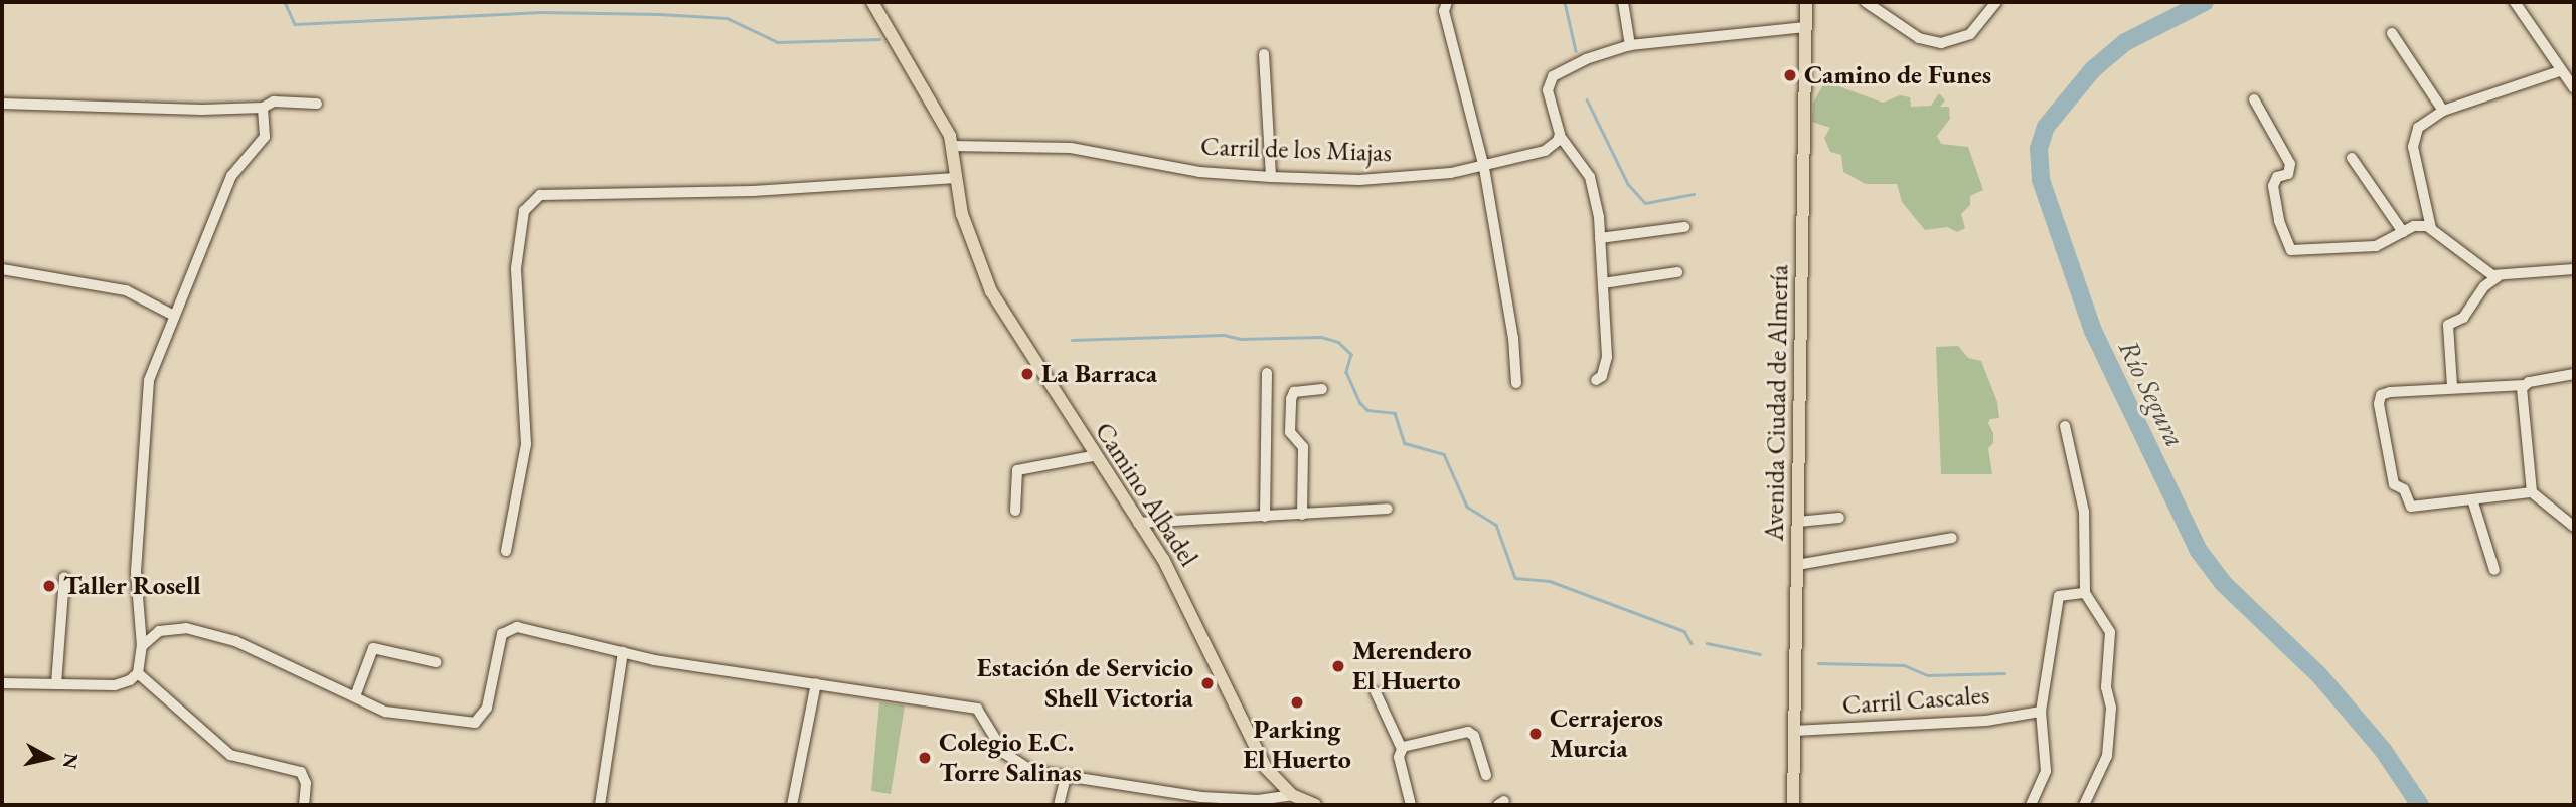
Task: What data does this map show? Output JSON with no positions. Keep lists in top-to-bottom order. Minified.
{"streets":{"main road":["Avenida Ciudad de Almería","Camino Albadel"],"street":["Carril de los Miajas","Carril Cascales"]},"crossings":[["Carril de los Miajas","Camino Albadel"],["Avenida Ciudad de Almería","Carril Cascales"]],"water":["Río Segura"],"places":["Camino de Funes","La Barraca","Taller Rosell","Merendero El Huerto","Estación de Servicio Shell Victoria","Parking El Huerto","Cerrajeros Murcia","Colegio E.C. Torre Salinas"],"north":"right"}
